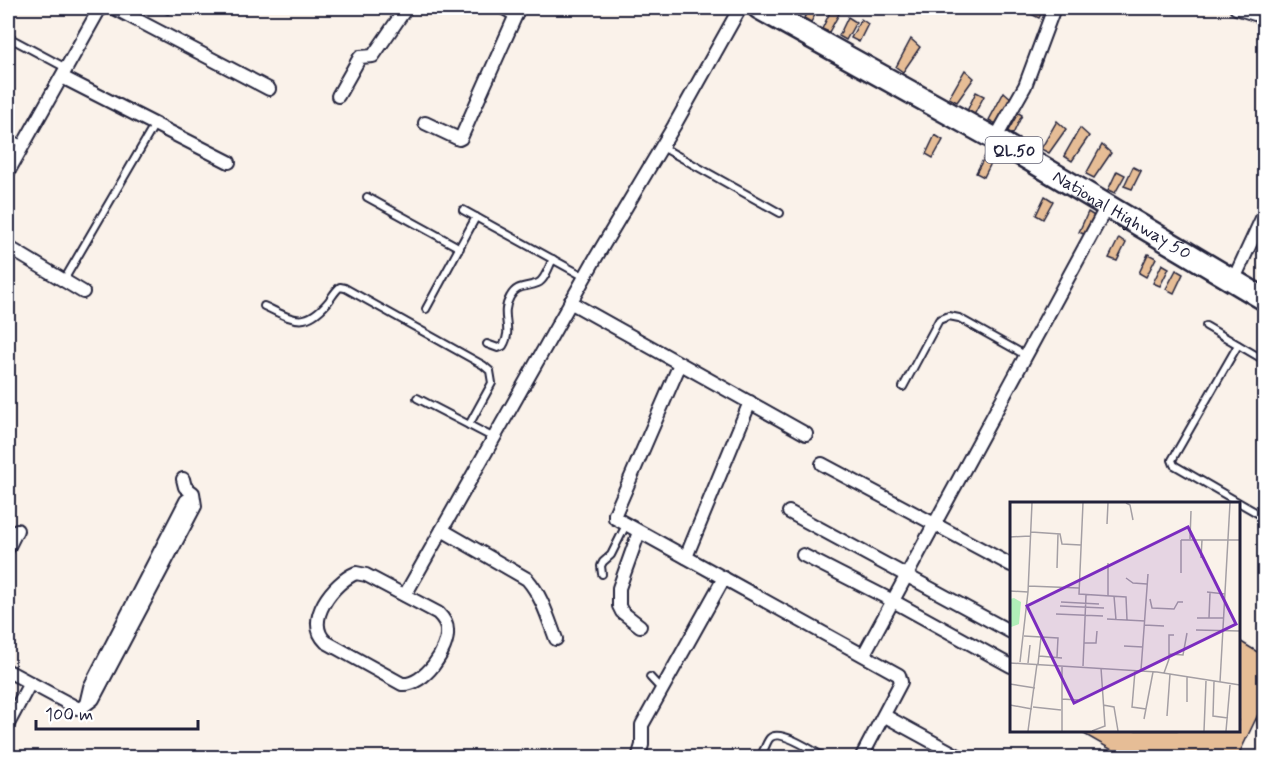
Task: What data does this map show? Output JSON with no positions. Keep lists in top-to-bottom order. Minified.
{"streets":{"highway":["QL.50","National Highway 50"]},"scale_bar":"100 m"}
